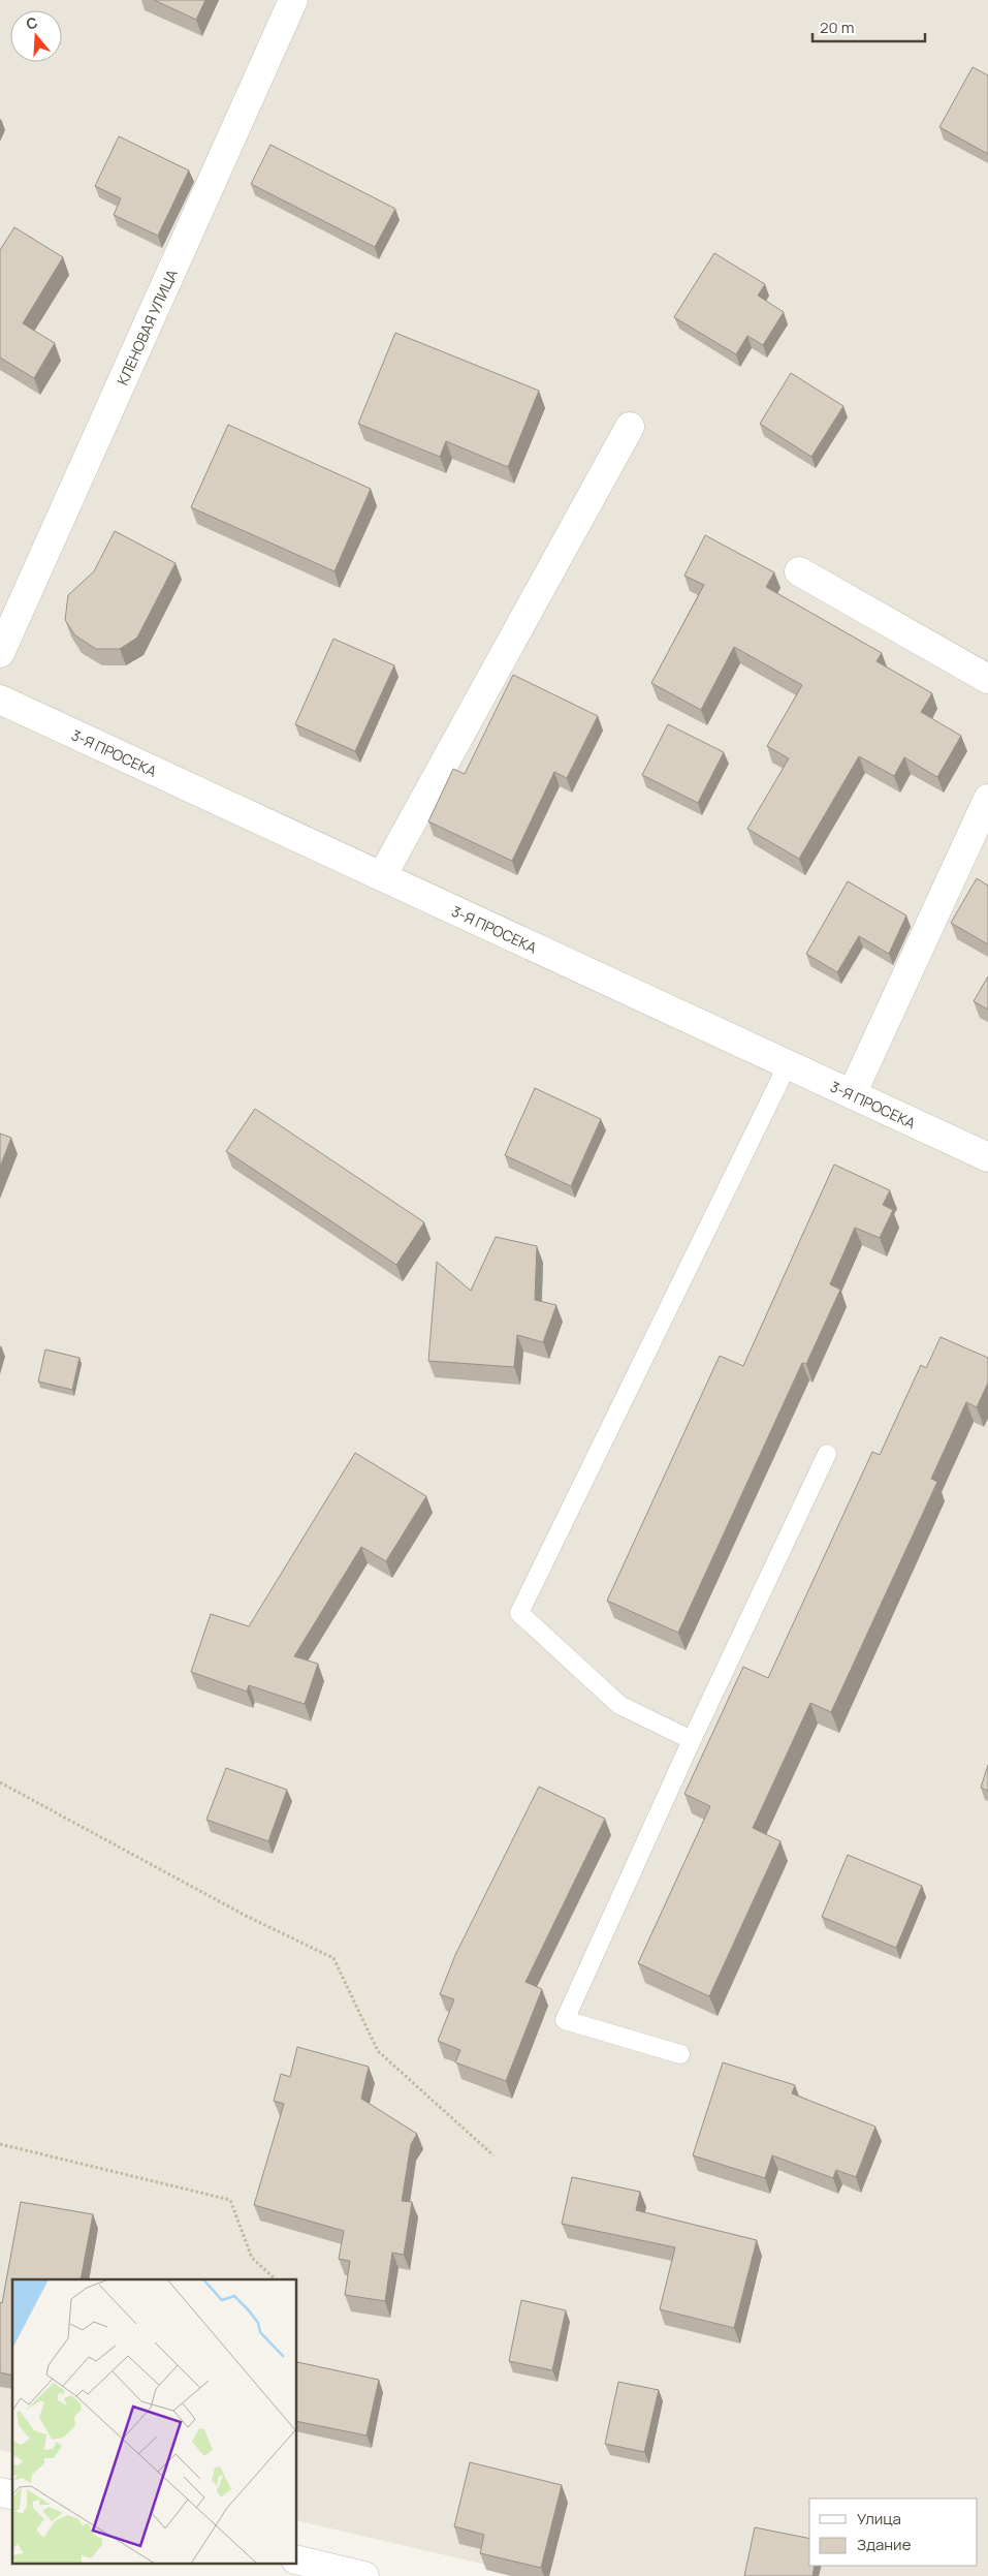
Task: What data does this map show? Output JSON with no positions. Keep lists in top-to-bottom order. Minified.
{"streets":{"street":["КЛЕНОВАЯ УЛИЦА","3-Я ПРОСЕКА"]},"legend":["Улица","Здание"],"scale_bar":"20 m","north":"top"}
